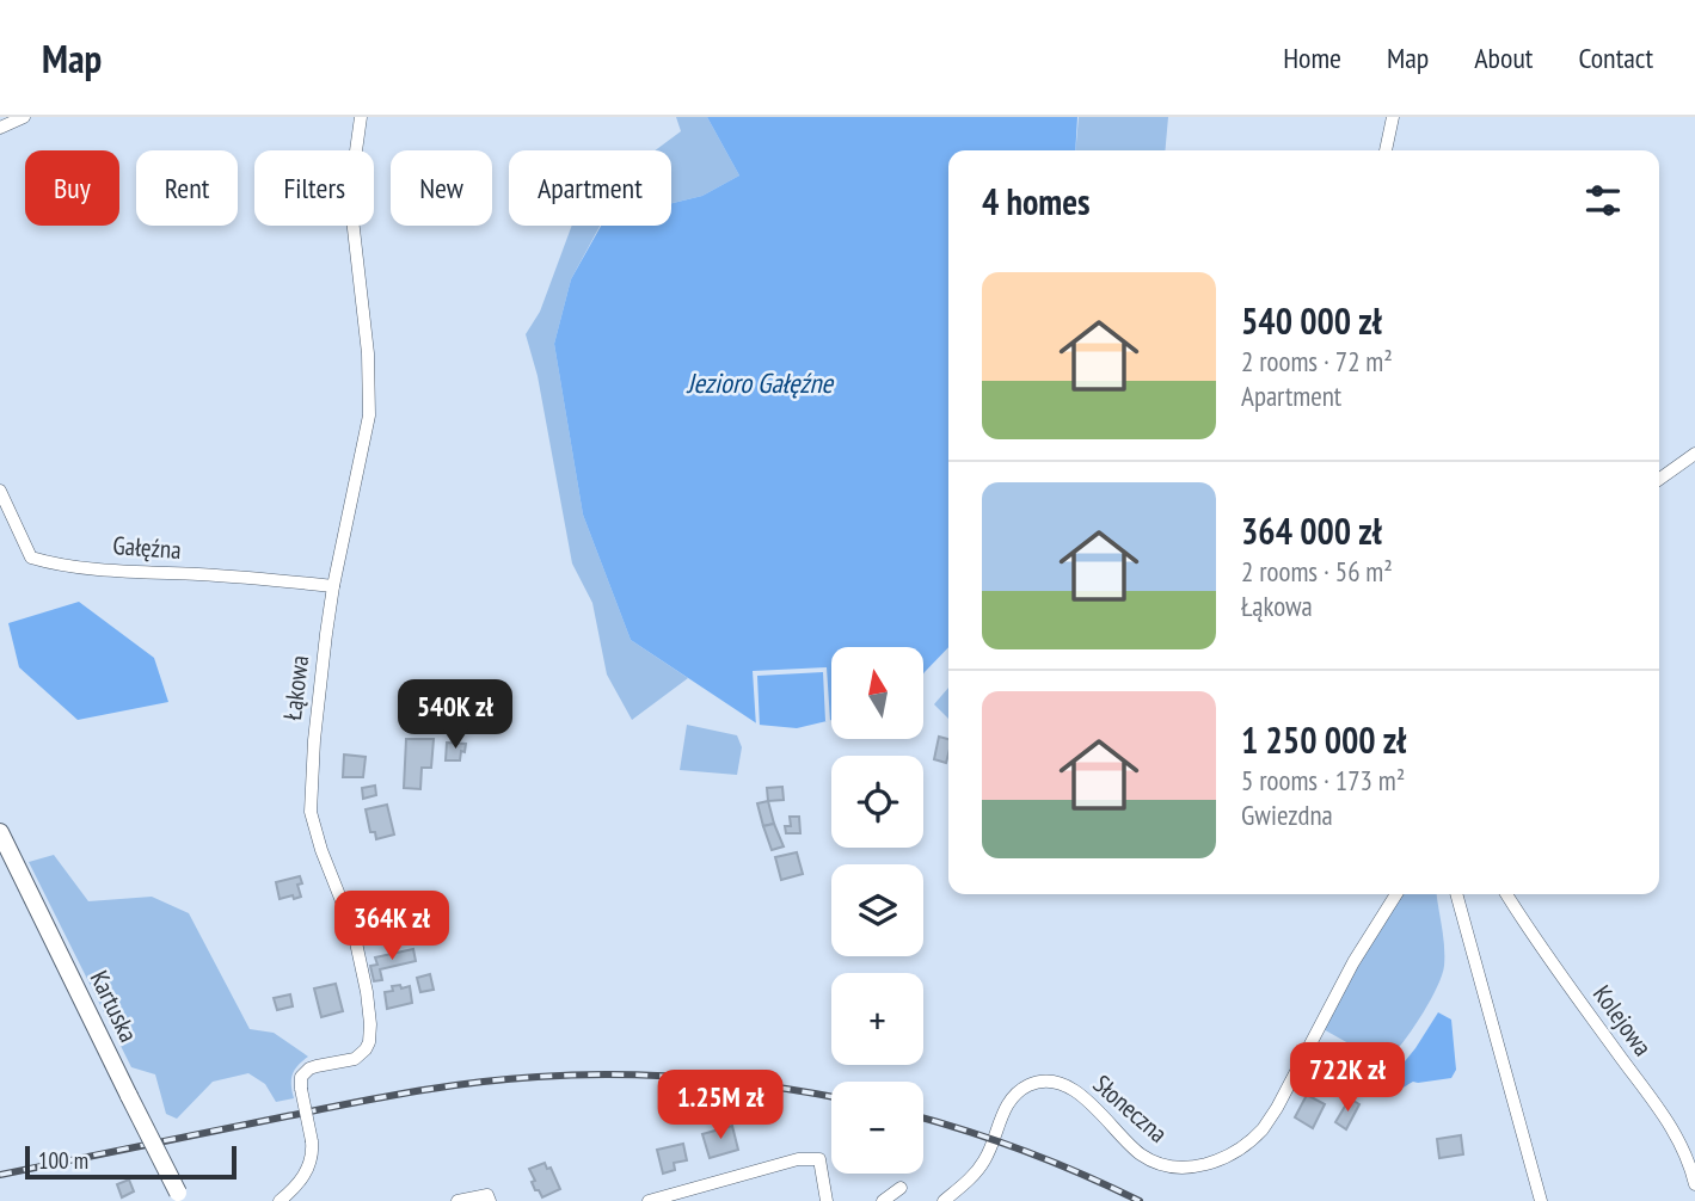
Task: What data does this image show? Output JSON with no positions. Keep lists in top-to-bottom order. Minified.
{"streets":{"main road":["Kartuska"],"street":["Gałęźna","Łąkowa","Kolejowa","Słoneczna"]},"crossings":[["Gałęźna","Łąkowa"]],"water":["Jezioro Gałęźne"],"scale_bar":"100 m","north":"top","page":{"header":"Map","nav":["Home","Map","About","Contact"],"chip":["Buy","Rent","Filters","New","Apartment"],"heading":"4 homes","list":[{"name":"540 000 zł","note":"2 rooms · 72 m² · Apartment"},{"name":"364 000 zł","note":"2 rooms · 56 m² · Łąkowa"},{"name":"1 250 000 zł","note":"5 rooms · 173 m² · Gwiezdna"}],"map_buttons":["+","−"],"price":["540K zł","364K zł","722K zł","1.25M zł"],"scale":"100 m"}}
